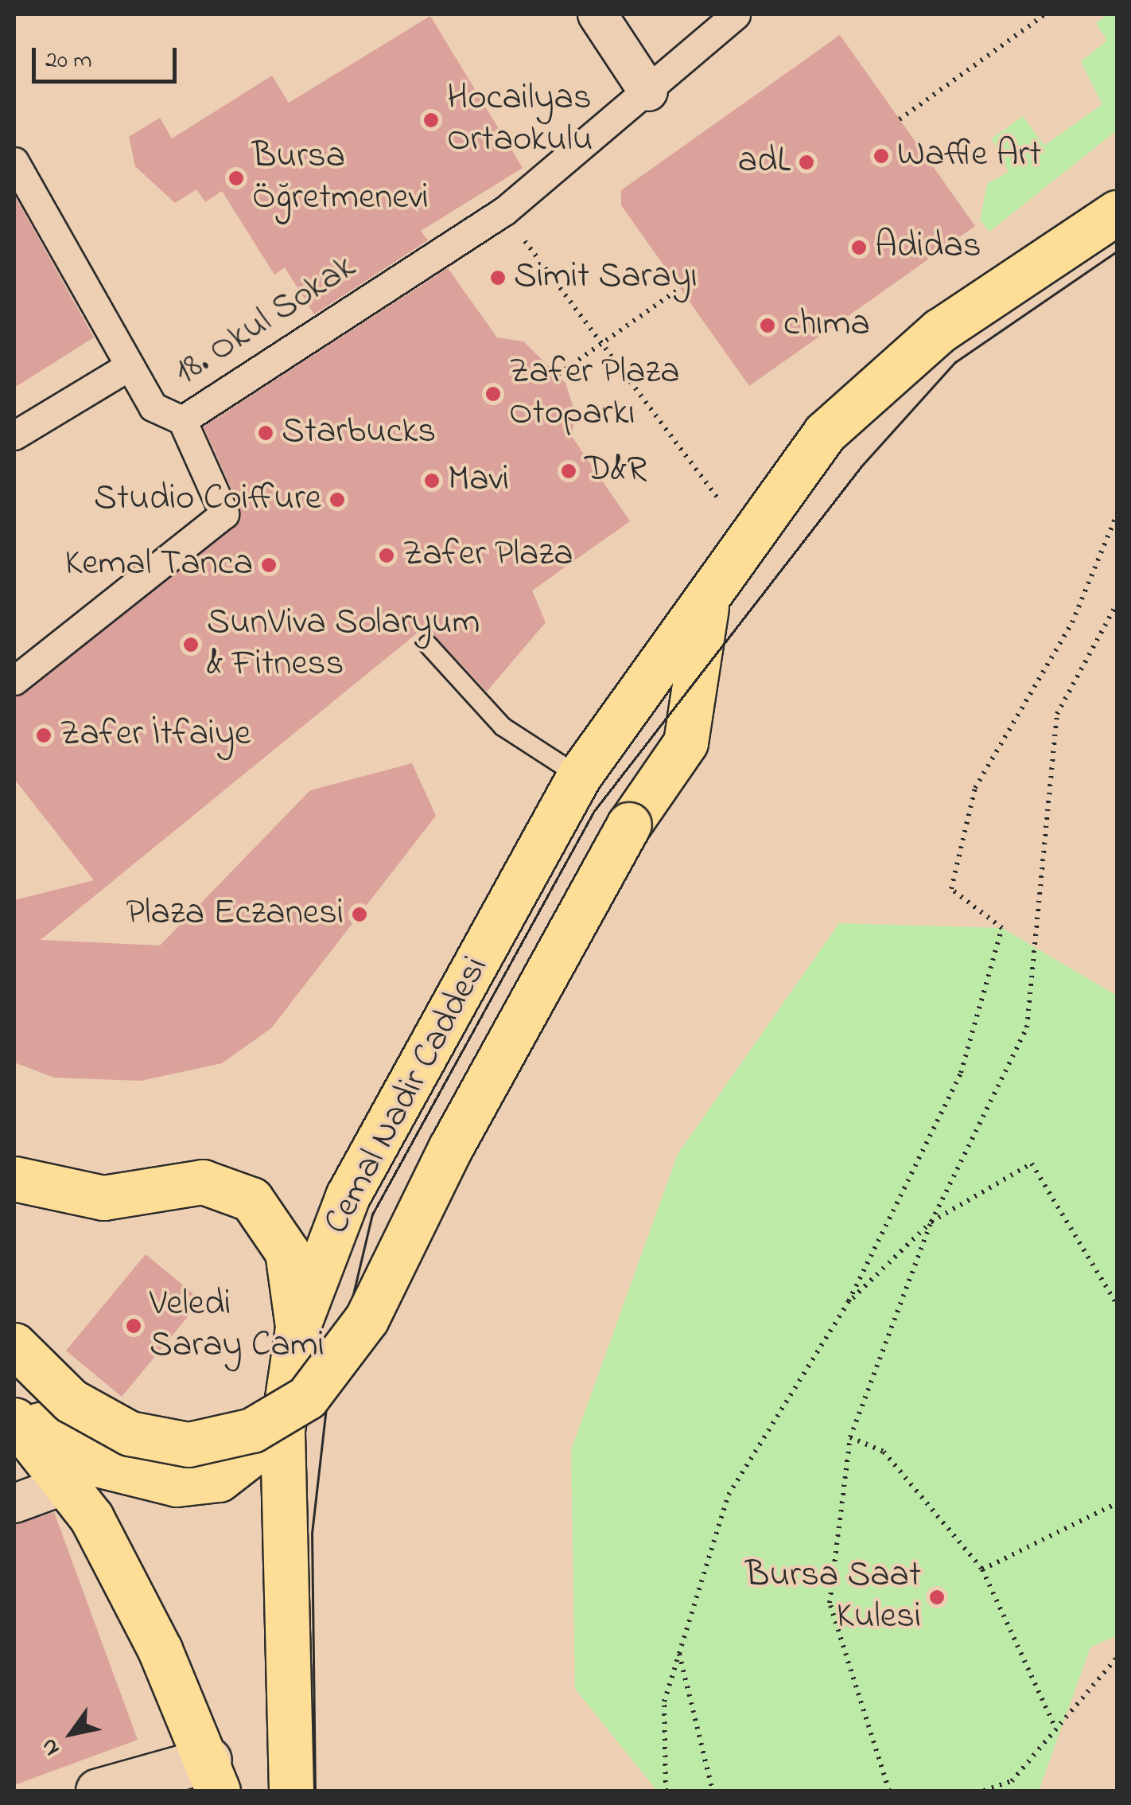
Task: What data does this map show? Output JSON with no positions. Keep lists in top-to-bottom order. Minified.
{"streets":{"main road":["Cemal Nadir Caddesi"],"street":["18. Okul Sokak"]},"places":["Hocailyas Ortaokulu","Waffle Art","adL","Bursa Öğretmenevi","Adidas","Simit Sarayı","chıma","Zafer Plaza Otoparkı","Starbucks","D&R","Mavi","Studio Coiffure","Zafer Plaza","Kemal Tanca","SunViva Solaryum & Fitness","Zafer İtfaiye","Plaza Eczanesi","Veledi Saray Cami","Bursa Saat Kulesi"],"scale_bar":"20 m","north":"bottom left"}
